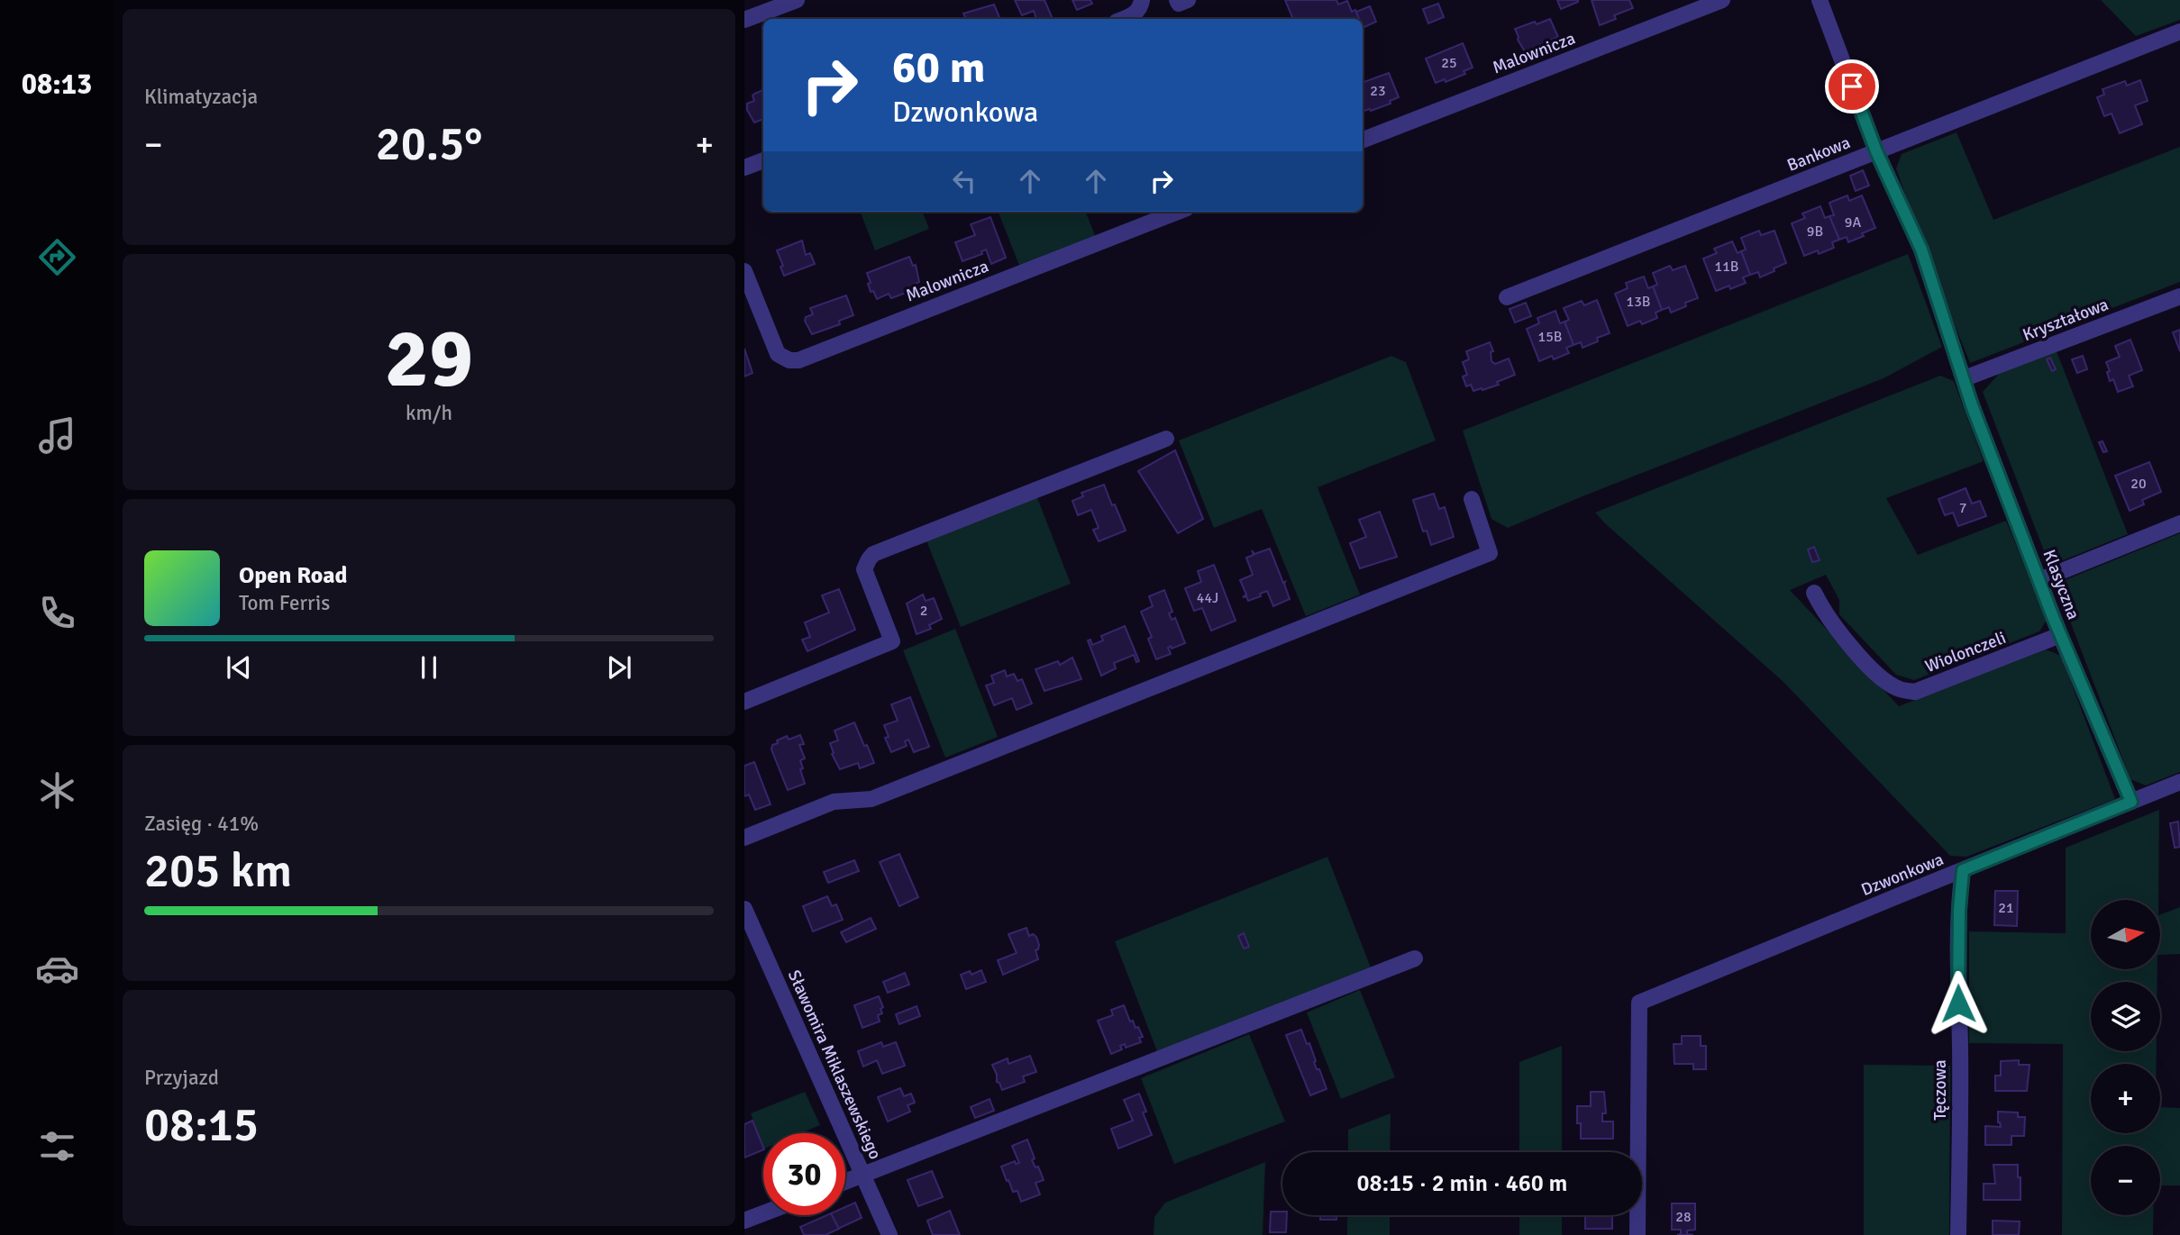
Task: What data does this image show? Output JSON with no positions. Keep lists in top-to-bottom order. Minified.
{"streets":{"street":["Malownicza","Bankowa","Kryształowa","Klasyczna","Wiolonczeli","Dzwonkowa","Sławomira Miklaszewskiego","Tęczowa"]},"crossings":[["Bankowa","Klasyczna"],["Kryształowa","Klasyczna"],["Klasyczna","Wiolonczeli"],["Klasyczna","Dzwonkowa"],["Dzwonkowa","Tęczowa"]],"house_numbers":["25","23","9A","9B","11B","13B","15B","20","7","44J","2","21","28"],"north":"right","page":{"tabs":"08:13","tile":["Klimatyzacja",["29","km/h"],["Zasięg · 41%","205 km"],["Przyjazd","08:15"]],"turn":["60 m","Dzwonkowa"],"heat":["−","20.5°","+"],"song":["Open Road","Tom Ferris"],"map_buttons":["+","−"],"limit":"30","trip":"08:15 · 2 min · 460 m"}}
